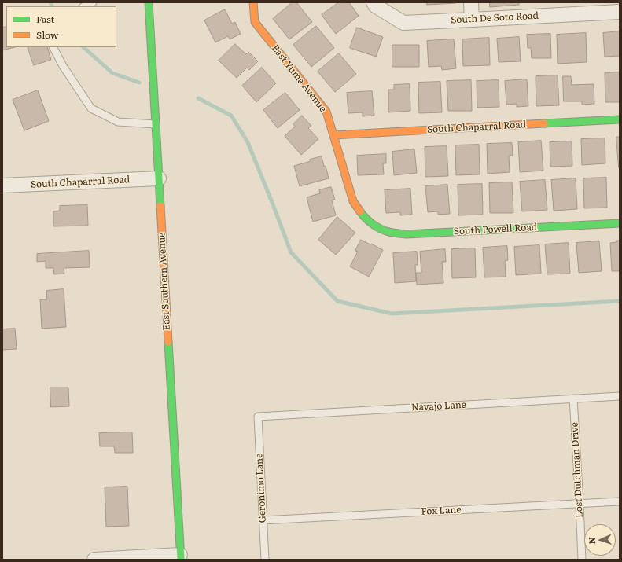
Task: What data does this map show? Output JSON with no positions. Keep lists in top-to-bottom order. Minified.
{"streets":{"street":["South De Soto Road","East Yuma Avenue","South Chaparral Road","South Powell Road","East Southern Avenue"],"lane":["Navajo Lane","Lost Dutchman Drive","Geronimo Lane","Fox Lane"]},"crossings":[["East Yuma Avenue","South Chaparral Road"],["East Yuma Avenue","South Powell Road"],["South Chaparral Road","East Southern Avenue"],["Navajo Lane","Lost Dutchman Drive"],["Navajo Lane","Geronimo Lane"],["Lost Dutchman Drive","Fox Lane"],["Geronimo Lane","Fox Lane"]],"legend":["Fast","Slow"],"north":"left"}
